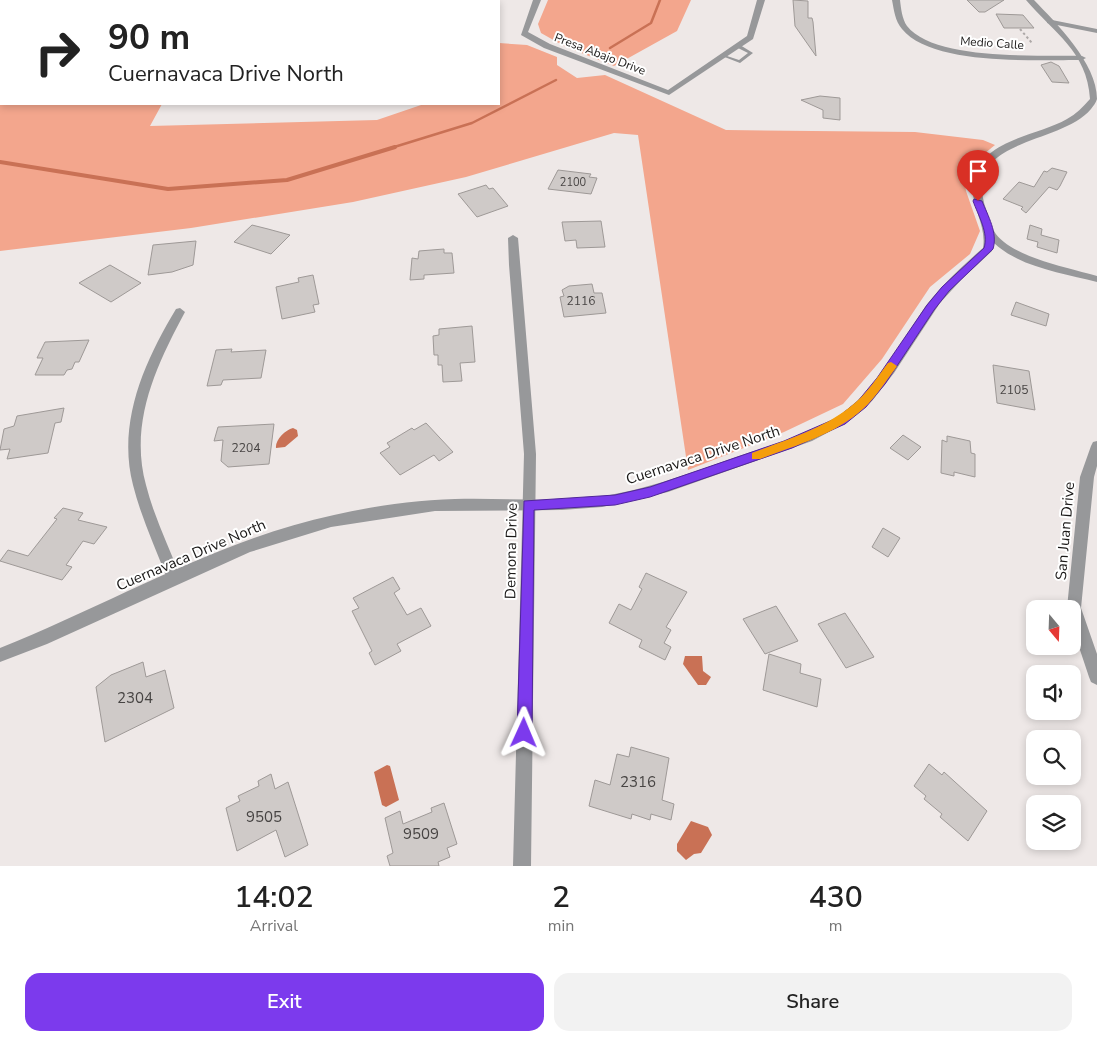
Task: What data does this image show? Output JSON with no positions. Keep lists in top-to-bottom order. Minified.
{"streets":{"street":["Medio Calle","Presa Abajo Drive","Cuernavaca Drive North","San Juan Drive","Demona Drive"]},"crossings":[["Cuernavaca Drive North","Demona Drive"]],"house_numbers":["2100","2116","2105","2204","2304","2316","9505","9509"],"north":"bottom","page":{"turn":["90 m","Cuernavaca Drive North"],"eta":["14:02","Arrival","2","min","430","m"],"buttons":["Exit","Share"]}}
